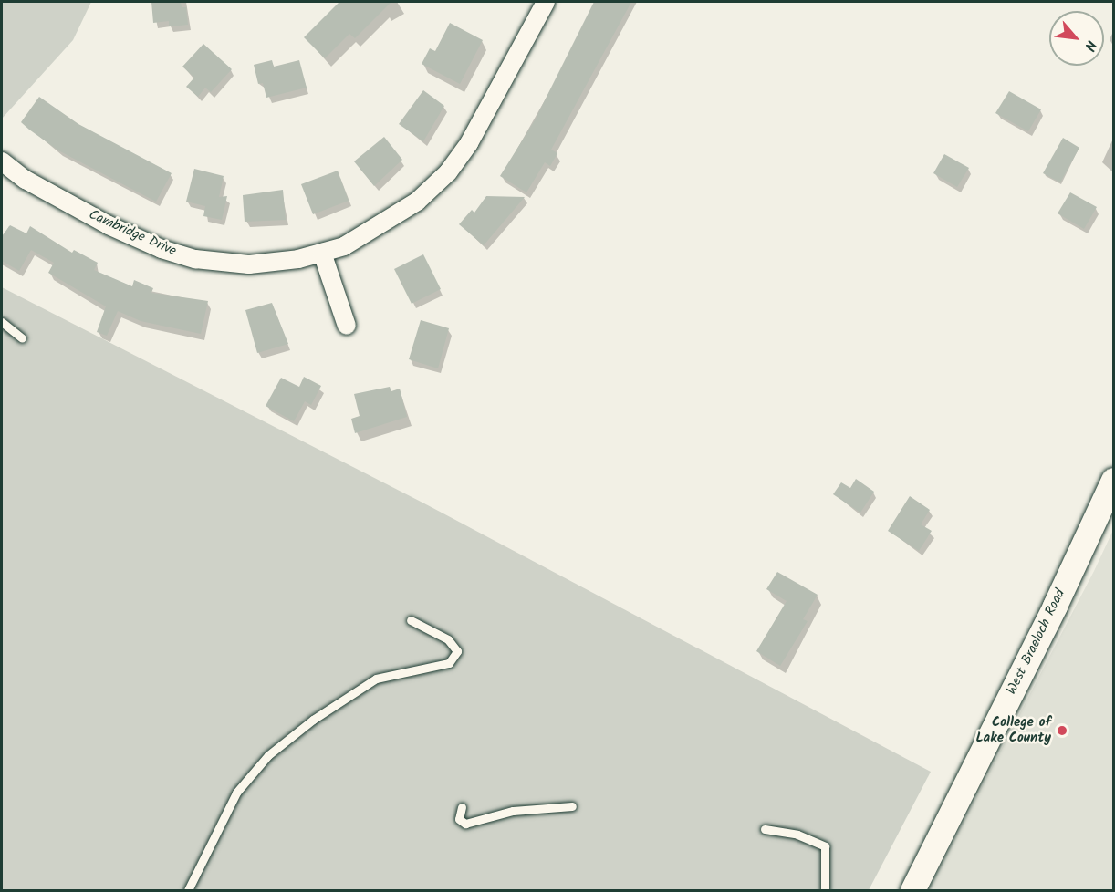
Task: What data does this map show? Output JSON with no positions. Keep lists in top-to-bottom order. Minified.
{"streets":{"street":["Cambridge Drive","West Braeloch Road"]},"places":["College of Lake County"],"north":"bottom right"}
